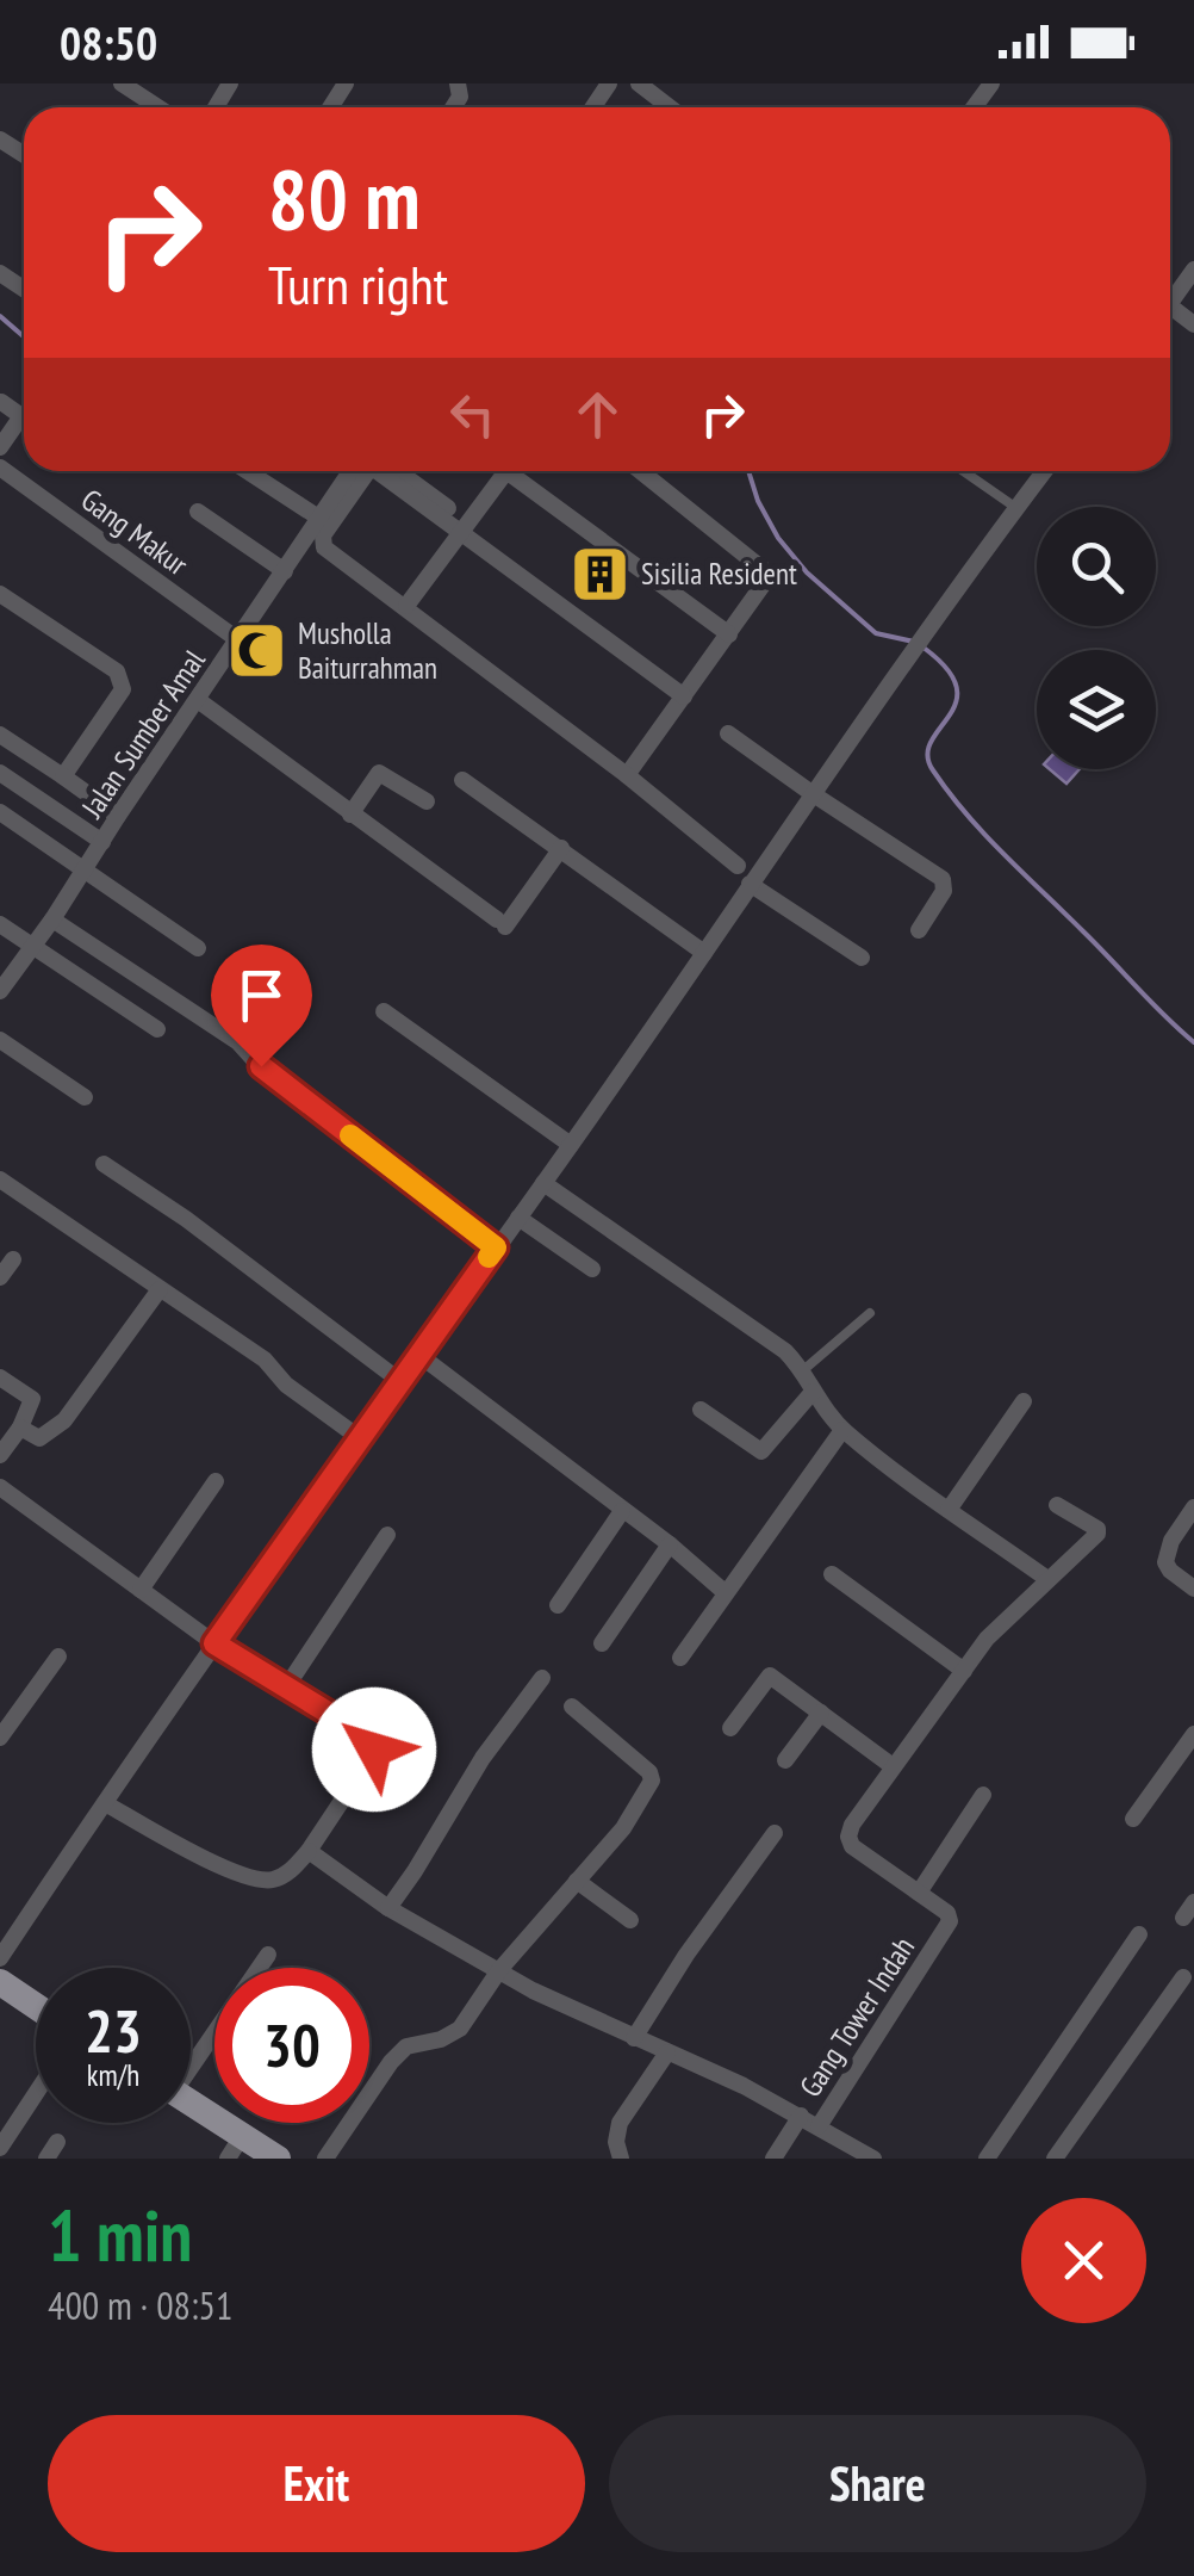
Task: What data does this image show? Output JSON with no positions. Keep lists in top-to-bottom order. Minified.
{"streets":{"street":["Gang Makur","Jalan Sumber Amal","Gang Tower Indah"]},"crossings":[["Gang Makur","Jalan Sumber Amal"]],"places":{"building":["Sisilia Resident"],"mosque":["Musholla Baiturrahman"]},"page":{"status":"08:50","turn":["80 m","Turn right"],"speed":"23 km/h","limit":"30","heading":["1 min","400 m · 08:51"],"buttons":["Exit","Share"]}}
